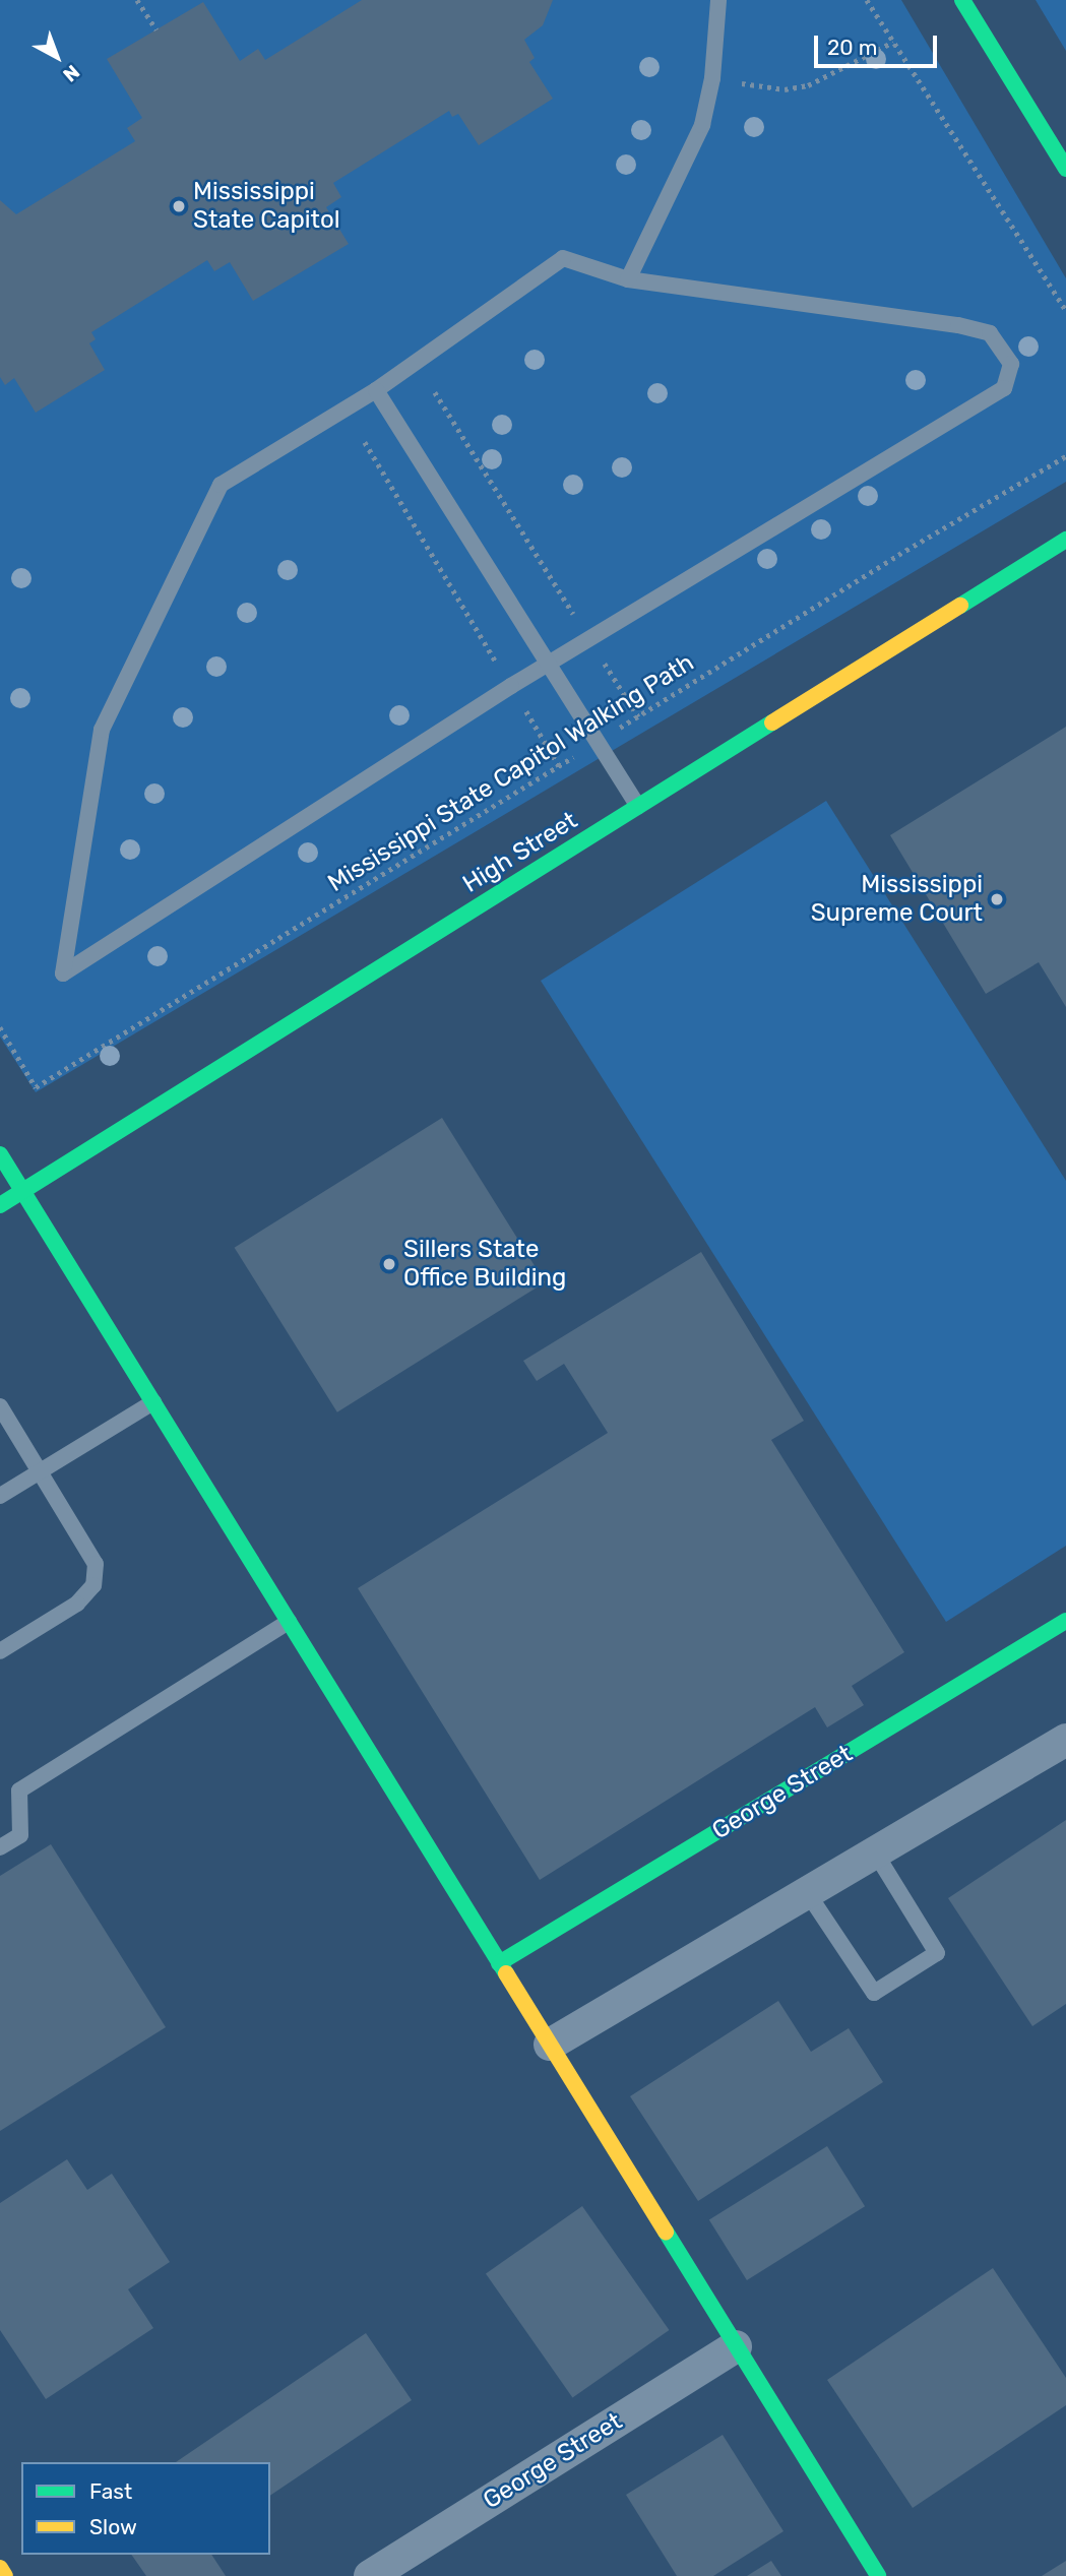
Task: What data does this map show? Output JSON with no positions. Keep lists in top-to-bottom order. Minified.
{"streets":{"street":["High Street","George Street"],"path":["Mississippi State Capitol Walking Path"]},"places":["Mississippi State Capitol","Mississippi Supreme Court","Sillers State Office Building"],"legend":["Fast","Slow"],"scale_bar":"20 m","north":"bottom right"}
